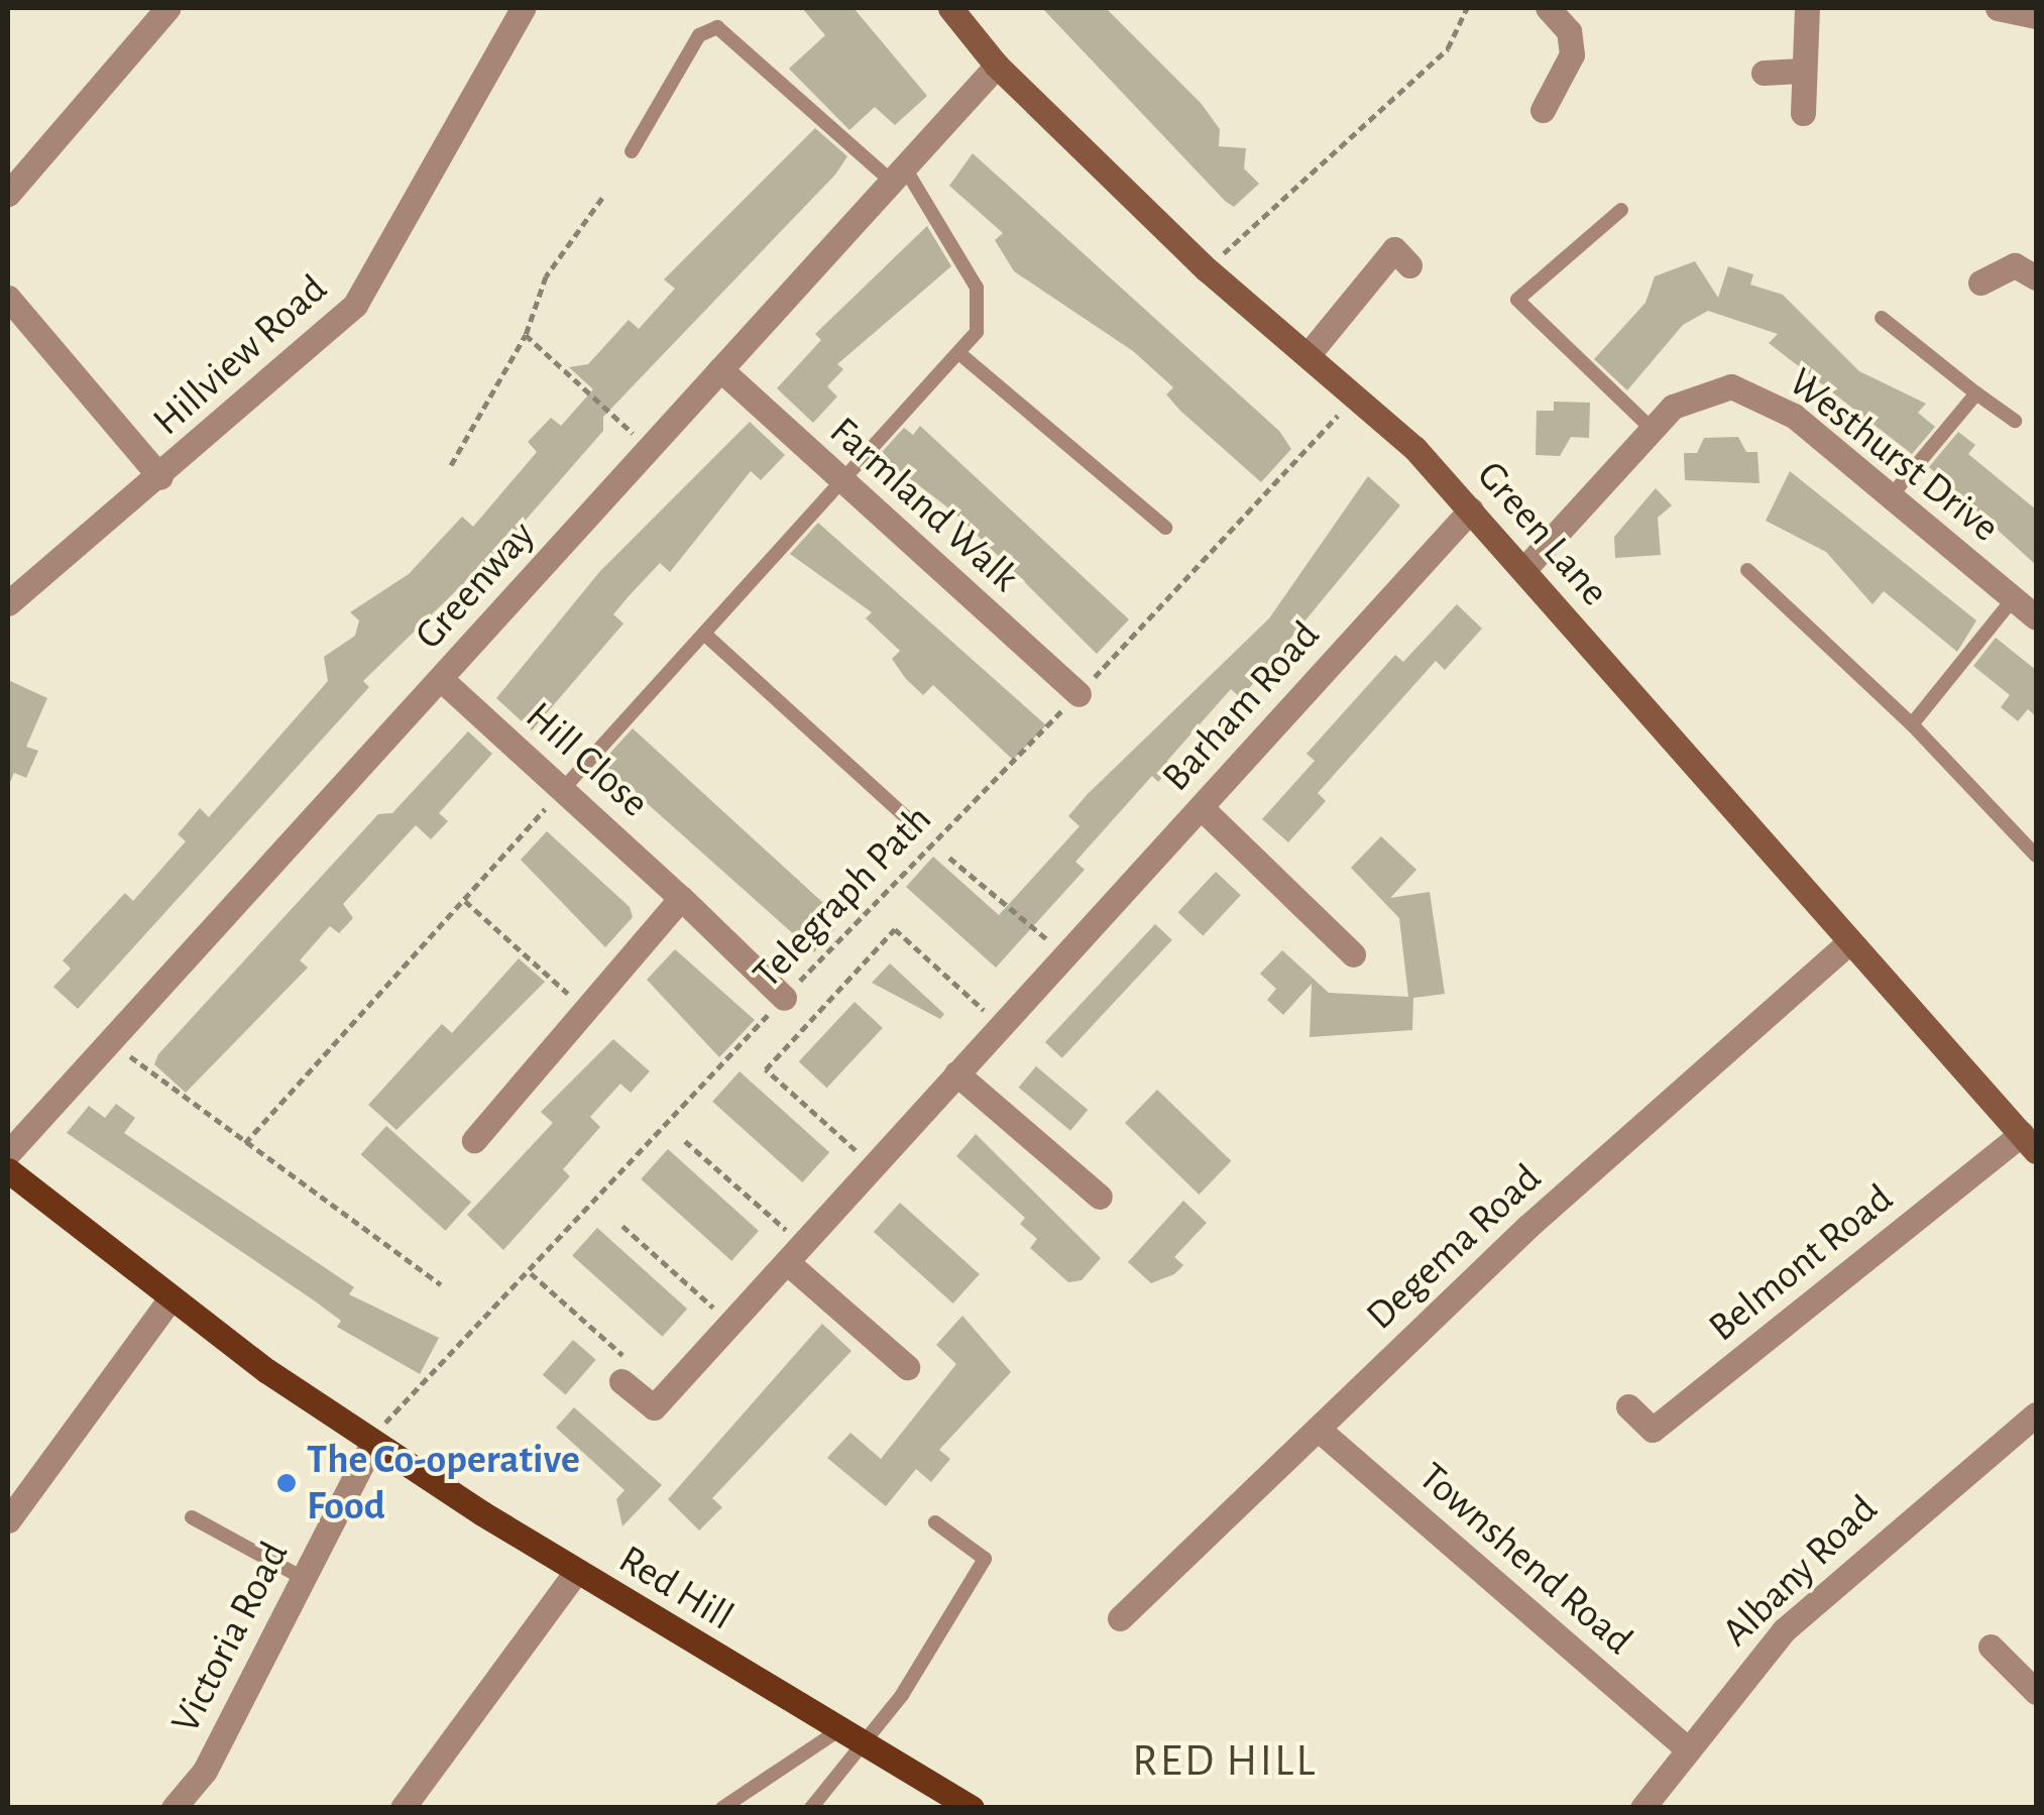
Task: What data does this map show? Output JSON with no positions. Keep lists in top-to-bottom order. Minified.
{"streets":{"main road":["Green Lane","Red Hill"],"street":["Hillview Road","Westhurst Drive","Farmland Walk","Greenway","Barham Road","Hill Close","Degema Road","Belmont Road","Townshend Road","Albany Road","Victoria Road"],"path":["Telegraph Path"]},"crossings":[["Westhurst Drive","Green Lane"],["Farmland Walk","Greenway"],["Farmland Walk","Telegraph Path"],["Green Lane","Greenway"],["Green Lane","Barham Road"],["Green Lane","Telegraph Path"],["Green Lane","Degema Road"],["Green Lane","Belmont Road"],["Greenway","Hill Close"],["Hill Close","Telegraph Path"],["Telegraph Path","Red Hill"],["Telegraph Path","Victoria Road"],["Degema Road","Townshend Road"],["Townshend Road","Albany Road"],["Red Hill","Victoria Road"]],"districts":["RED HILL"],"places":["The Co-operative Food"]}
